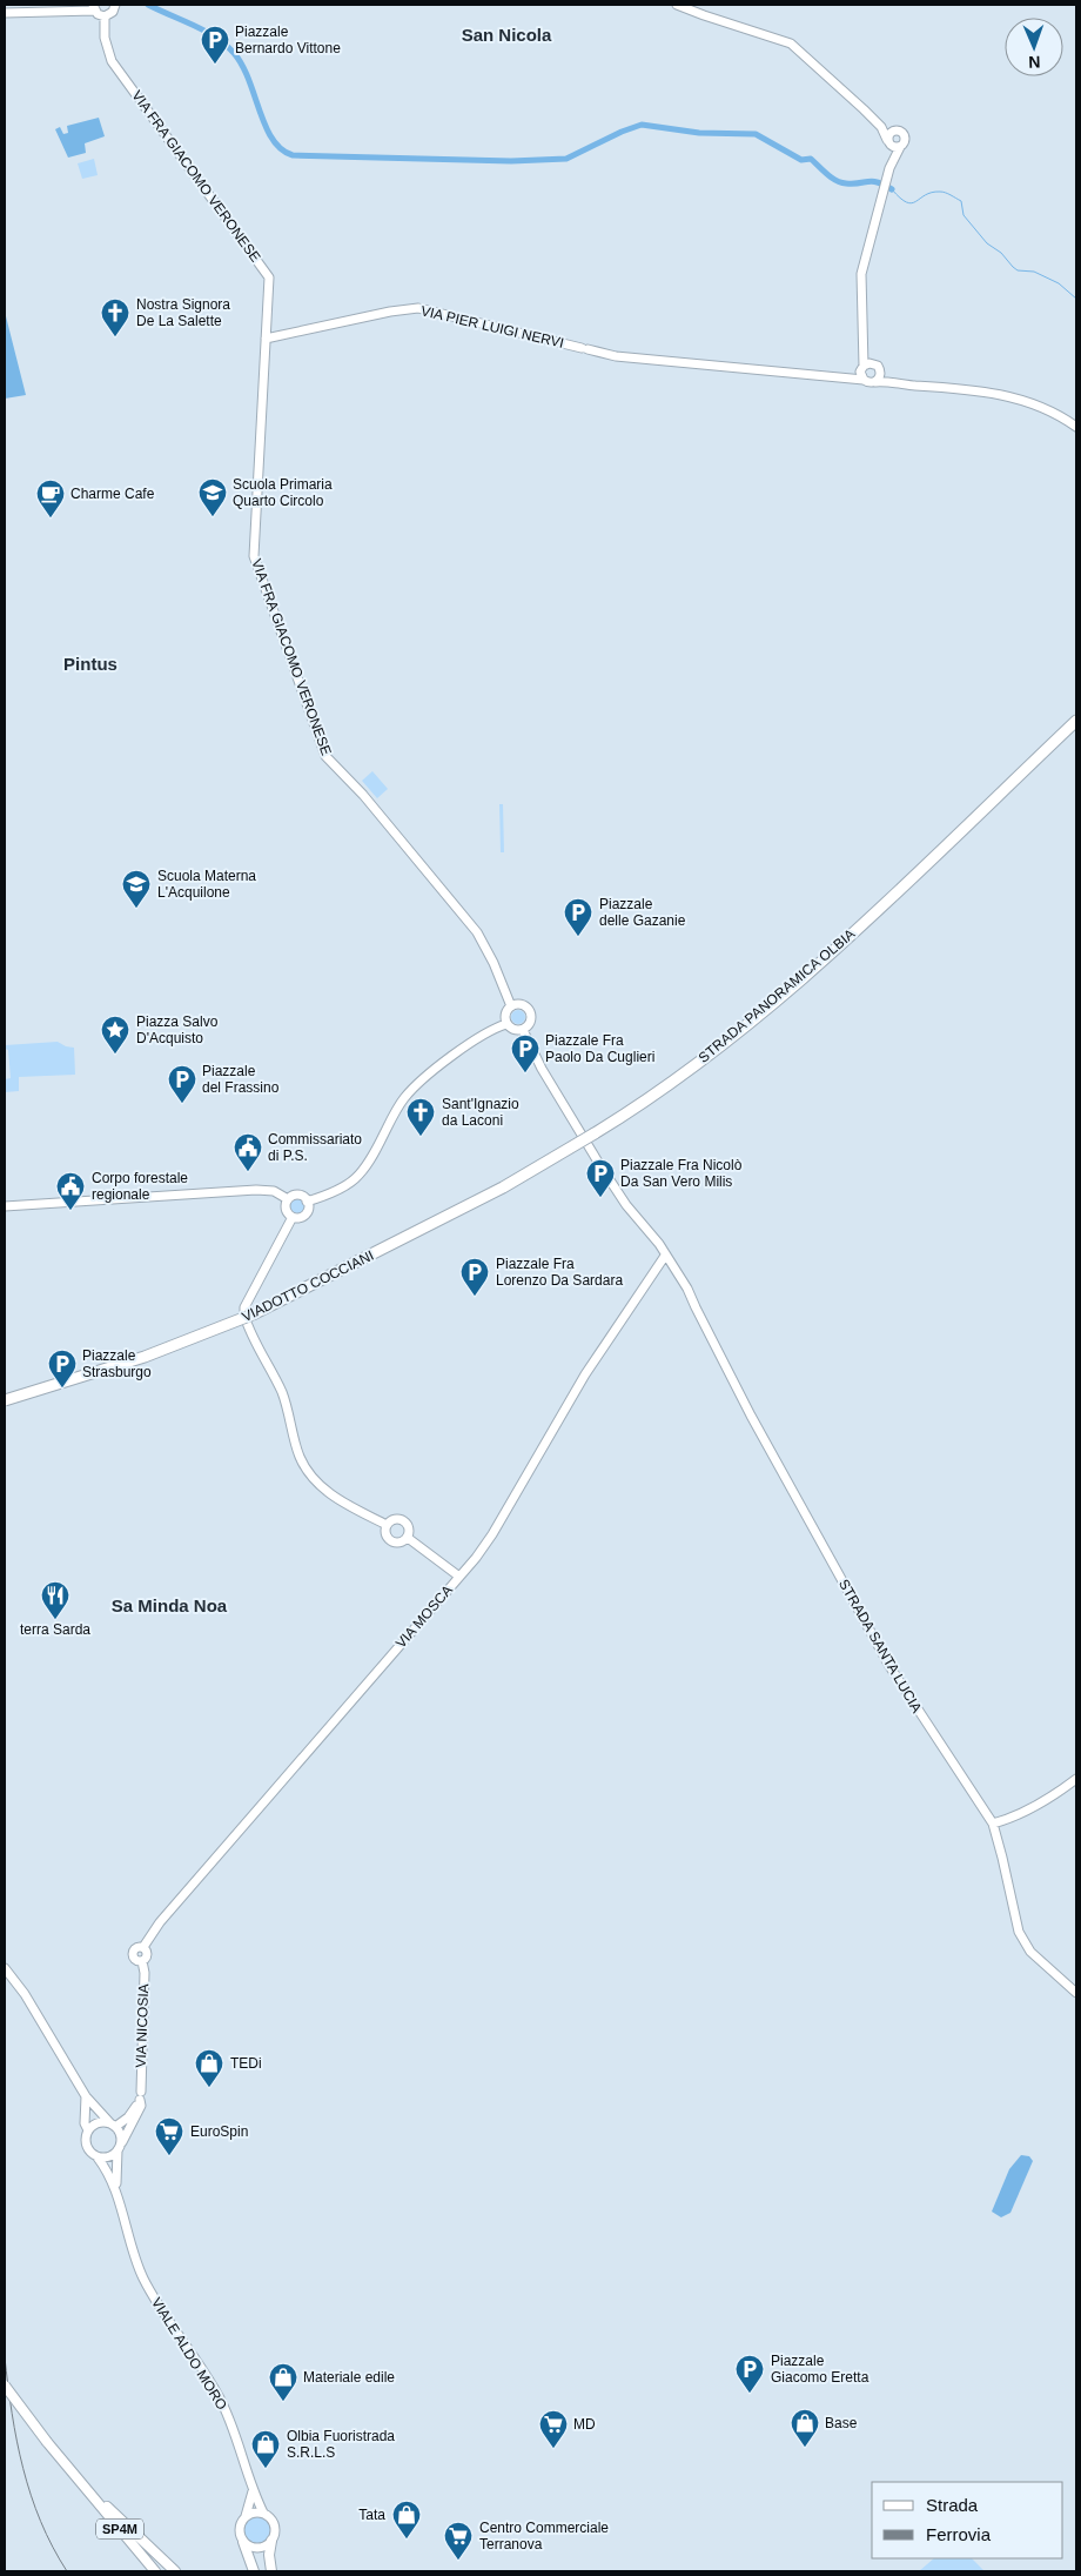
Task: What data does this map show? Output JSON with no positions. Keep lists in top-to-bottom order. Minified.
{"streets":{"highway":["STRADA PANORAMICA OLBIA","VIADOTTO COCCIANI"],"main road":["SP4M"],"street":["VIA FRA GIACOMO VERONESE","VIA PIER LUIGI NERVI","VIA MOSCA","STRADA SANTA LUCIA","VIA NICOSIA","VIALE ALDO MORO"]},"crossings":[["VIA FRA GIACOMO VERONESE","VIA PIER LUIGI NERVI"],["STRADA PANORAMICA OLBIA","VIADOTTO COCCIANI"],["VIA MOSCA","STRADA SANTA LUCIA"],["VIA MOSCA","VIA NICOSIA"]],"districts":["San Nicola","Pintus","Sa Minda Noa"],"places":{"parking":["Piazzale Bernardo Vittone","Piazzale delle Gazanie","Piazzale Fra Paolo Da Cuglieri","Piazzale del Frassino","Piazzale Fra Nicolò Da San Vero Milis","Piazzale Fra Lorenzo Da Sardara","Piazzale Strasburgo","Piazzale Giacomo Eretta"],"church":["Nostra Signora De La Salette","Sant'Ignazio da Laconi"],"school or university":["Scuola Primaria Quarto Circolo","Scuola Materna L'Acquilone"],"cafe":["Charme Cafe"],"place":["Piazza Salvo D'Acquisto"],"public building":["Commissariato di P.S.","Corpo forestale regionale"],"restaurant":["terra Sarda"],"shop":["TEDi","Materiale edile","Base","Olbia Fuoristrada S.R.L.S","Tata"],"supermarket":["EuroSpin","MD","Centro Commerciale Terranova"]},"legend":["Strada","Ferrovia"],"north":"bottom"}
